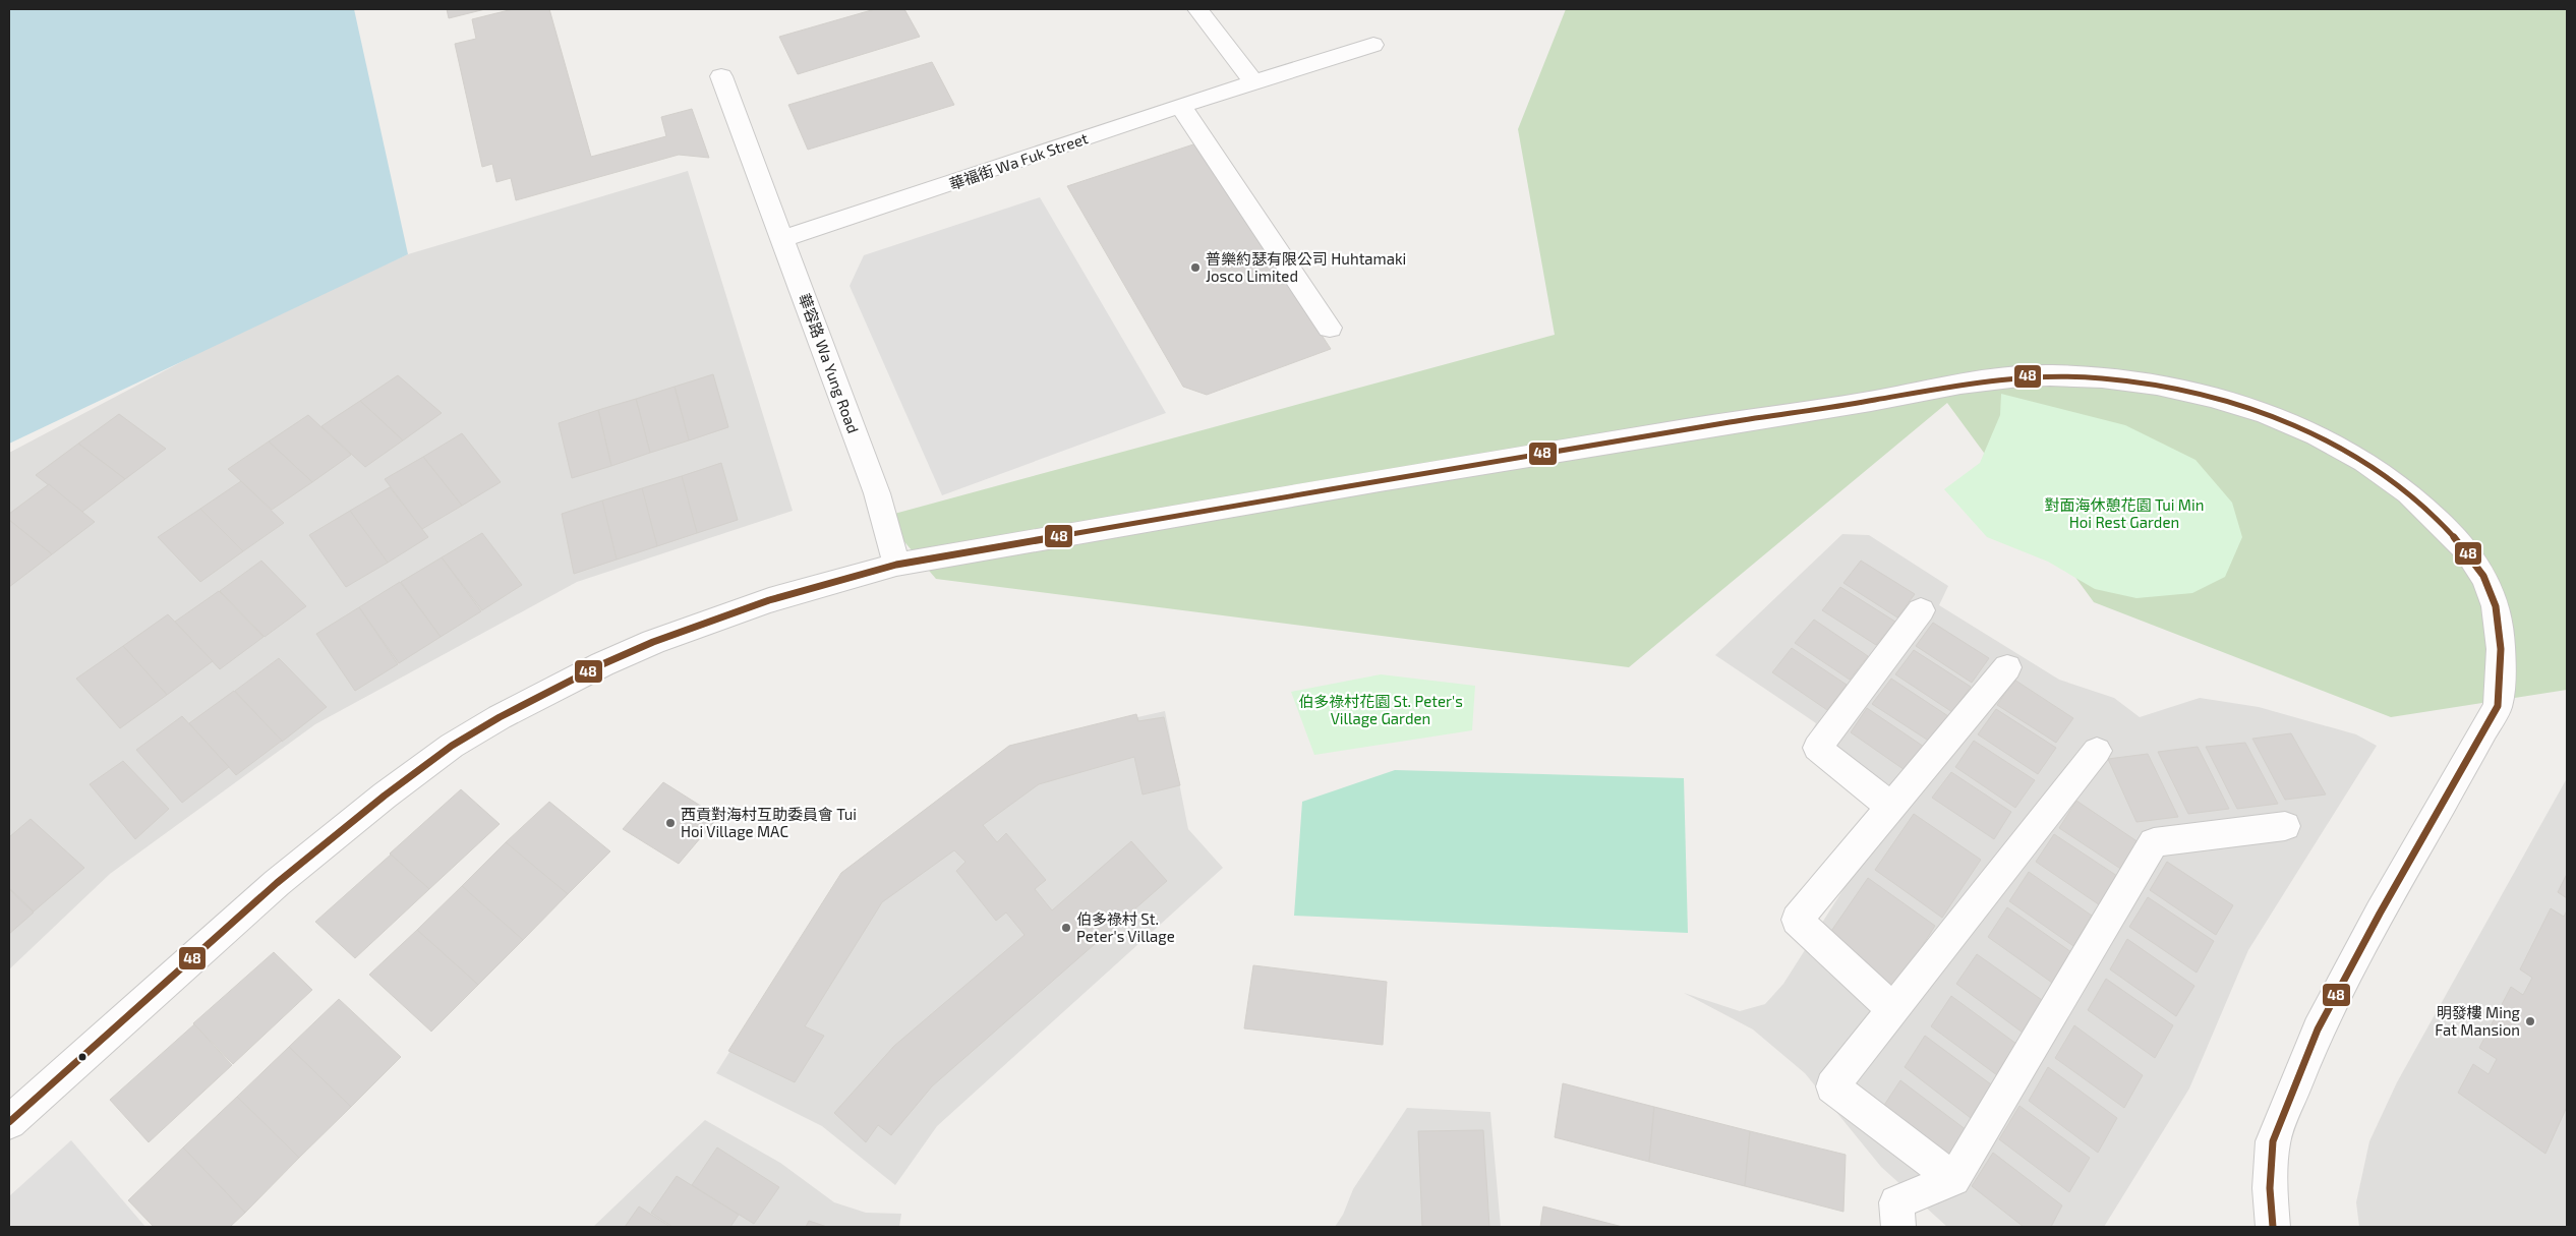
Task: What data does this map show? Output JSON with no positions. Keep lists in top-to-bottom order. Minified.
{"streets":{"street":["華福街 Wa Fuk Street","華容路 Wa Yung Road"]},"crossings":[["華福街 Wa Fuk Street","華容路 Wa Yung Road"]],"parks":["對面海休憩花園 Tui Min Hoi Rest Garden","伯多祿村花園 St. Peter's Village Garden"],"places":["普樂約瑟有限公司 Huhtamaki Josco Limited","西貢對海村互助委員會 Tui Hoi Village MAC","伯多祿村 St. Peter's Village","明發樓 Ming Fat Mansion"],"lines":["transit line 48"]}
